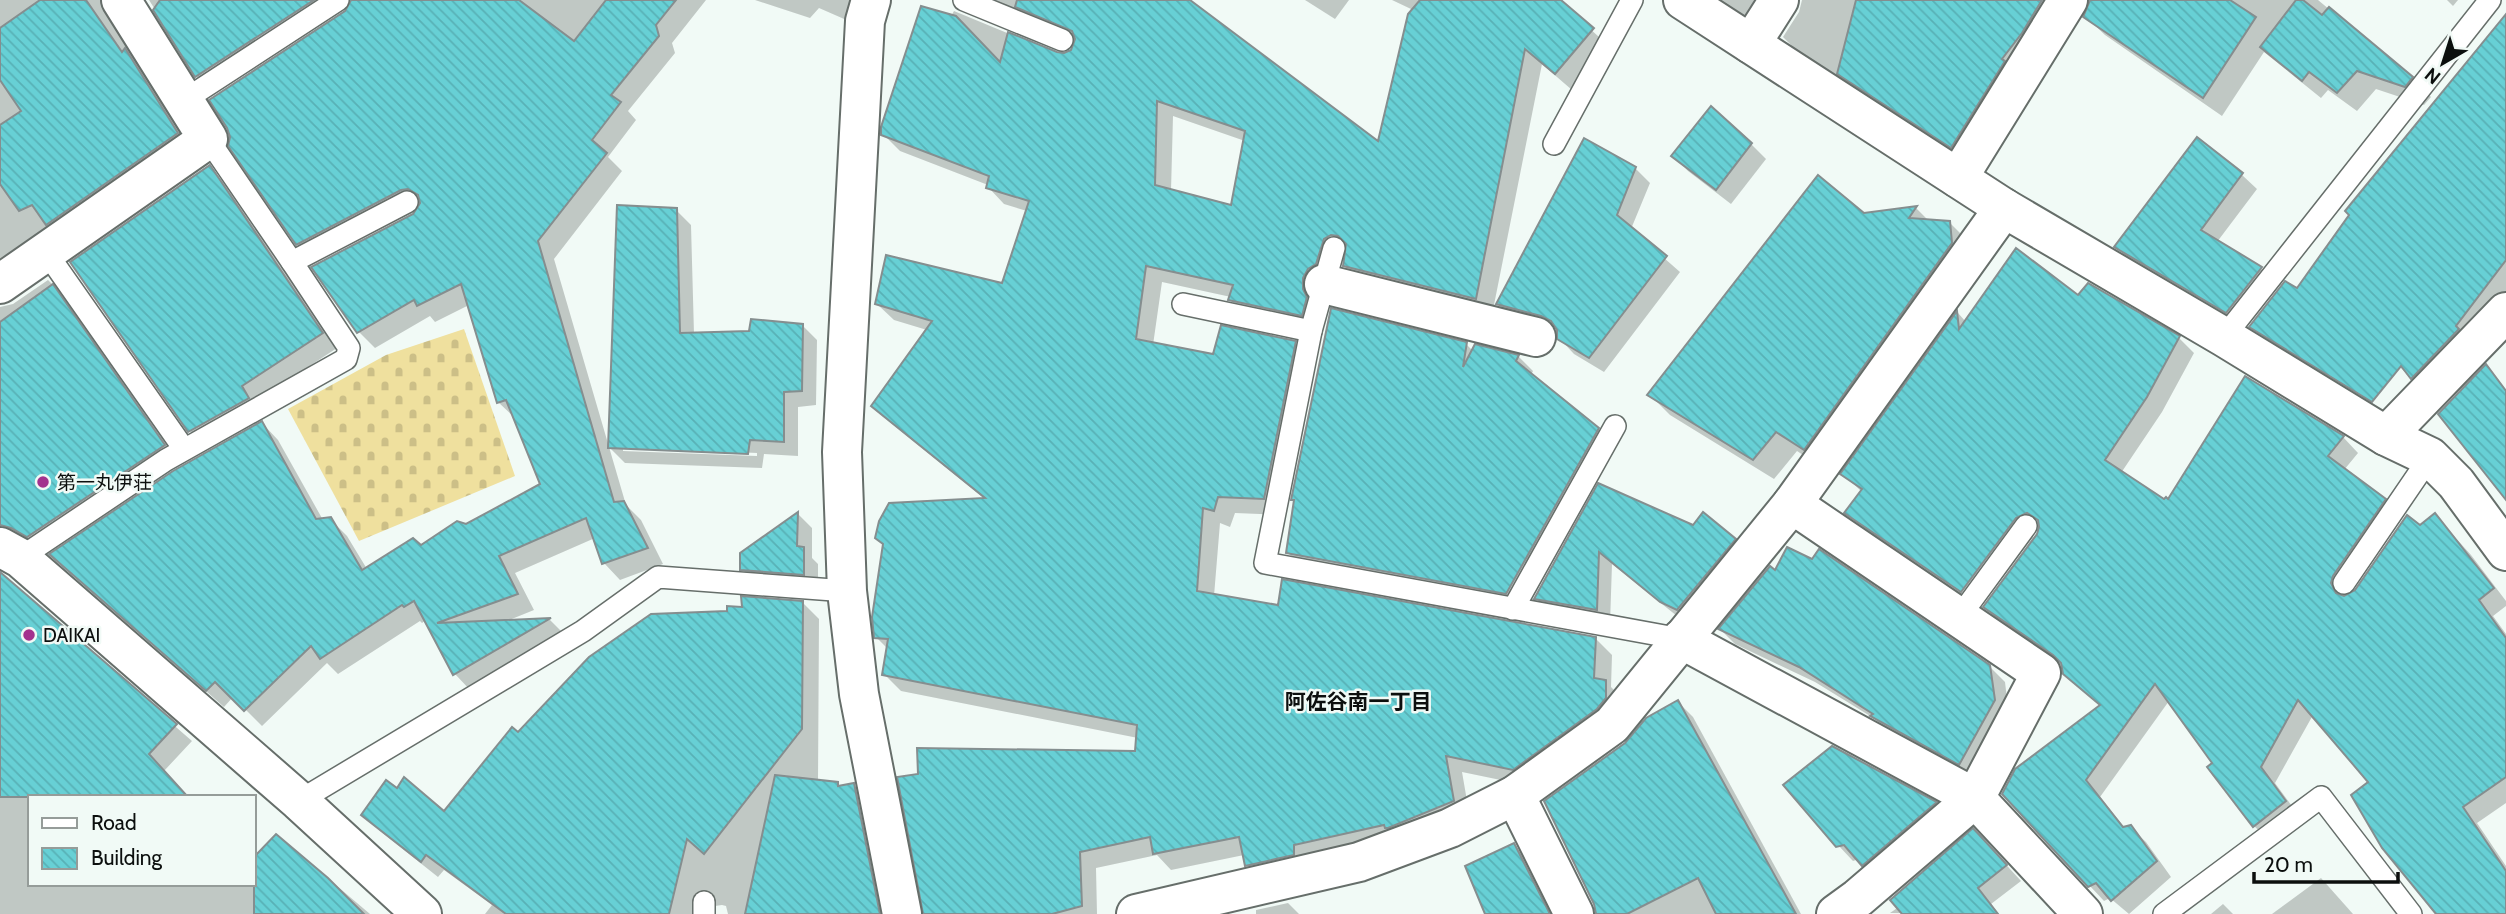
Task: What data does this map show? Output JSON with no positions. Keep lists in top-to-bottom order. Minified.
{"districts":["阿佐谷南一丁目"],"places":["第一丸伊荘","DAIKAI"],"legend":["Road","Building"],"scale_bar":"20 m","north":"bottom left"}
